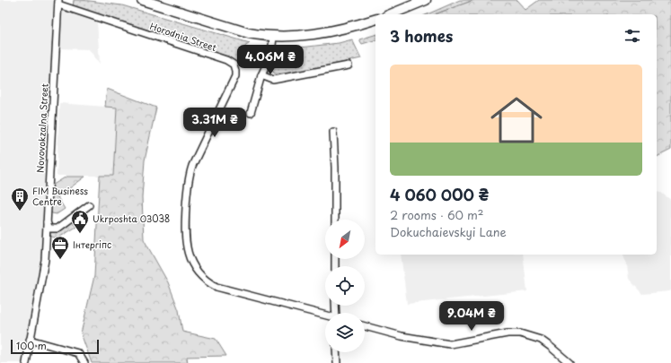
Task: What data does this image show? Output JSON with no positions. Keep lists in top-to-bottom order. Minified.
{"streets":{"street":["Horodnia Street","Novovokzalna Street"]},"crossings":[["Horodnia Street","Novovokzalna Street"]],"places":{"building":["FIM Business Centre"],"public building":["Ukrposhta 03038"],"office":["Інтергіпс"]},"scale_bar":"100 m","north":"bottom left","page":{"heading":"3 homes","price":["4.06M ₴","3.31M ₴","9.04M ₴"],"list":[{"name":"4 060 000 ₴","note":"2 rooms · 60 m² · Dokuchaievskyi Lane"}],"scale":"100 m"}}
